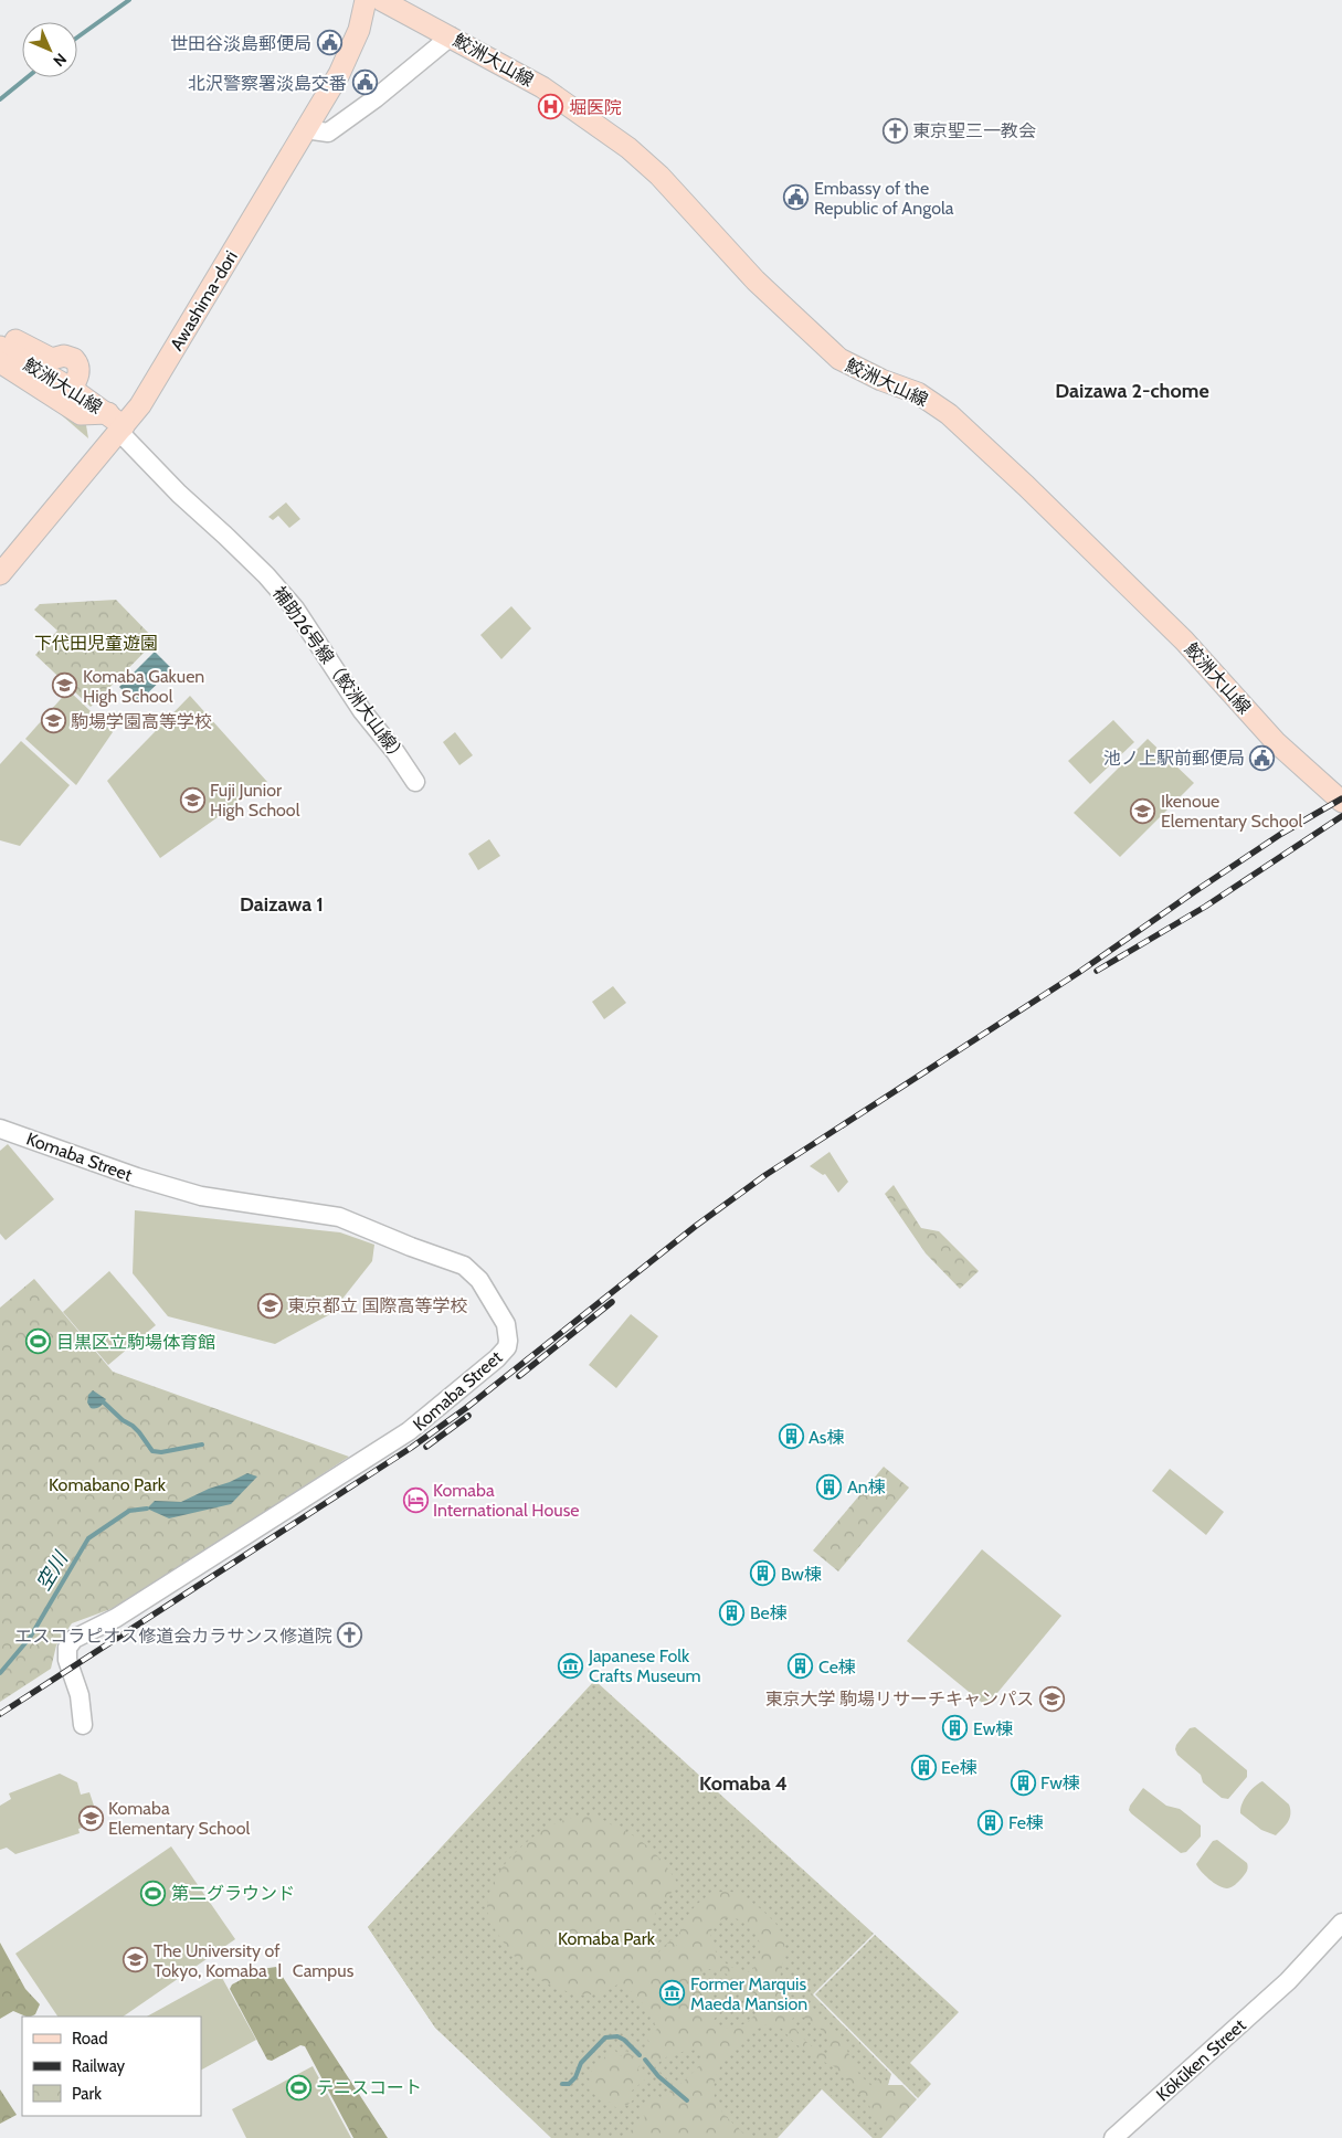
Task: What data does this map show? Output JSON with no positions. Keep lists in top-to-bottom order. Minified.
{"streets":{"main road":["鮫洲大山線","Awashima-dori"],"street":["補助26号線（鮫洲大山線）","Komaba Street","Kōkūken Street"]},"crossings":[["鮫洲大山線","Awashima-dori"],["鮫洲大山線","補助26号線（鮫洲大山線）"],["Awashima-dori","補助26号線（鮫洲大山線）"]],"districts":["Daizawa 2-chome","Daizawa 1","Komaba 4"],"water":["空川"],"parks":["下代田児童遊園","Komabano Park","Komaba Park"],"places":{"public building":["世田谷淡島郵便局","北沢警察署淡島交番","Embassy of the Republic of Angola","池ノ上駅前郵便局"],"hospital":["堀医院"],"church":["東京聖三一教会","エスコラピオス修道会カラサンス修道院"],"school or university":["Komaba Gakuen High School","駒場学園高等学校","Fuji Junior High School","Ikenoue Elementary School","東京都立 国際高等学校","東京大学 駒場リサーチキャンパス","Komaba Elementary School","The University of Tokyo, Komaba Ⅰ Campus"],"sports":["目黒区立駒場体育館","第二グラウンド","テニスコート"],"building":["As棟","An棟","Bw棟","Be棟","Ce棟","Ew棟","Ee棟","Fw棟","Fe棟"],"hotel":["Komaba International House"],"museum":["Japanese Folk Crafts Museum","Former Marquis Maeda Mansion"]},"legend":["Road","Railway","Park"],"north":"bottom right"}
